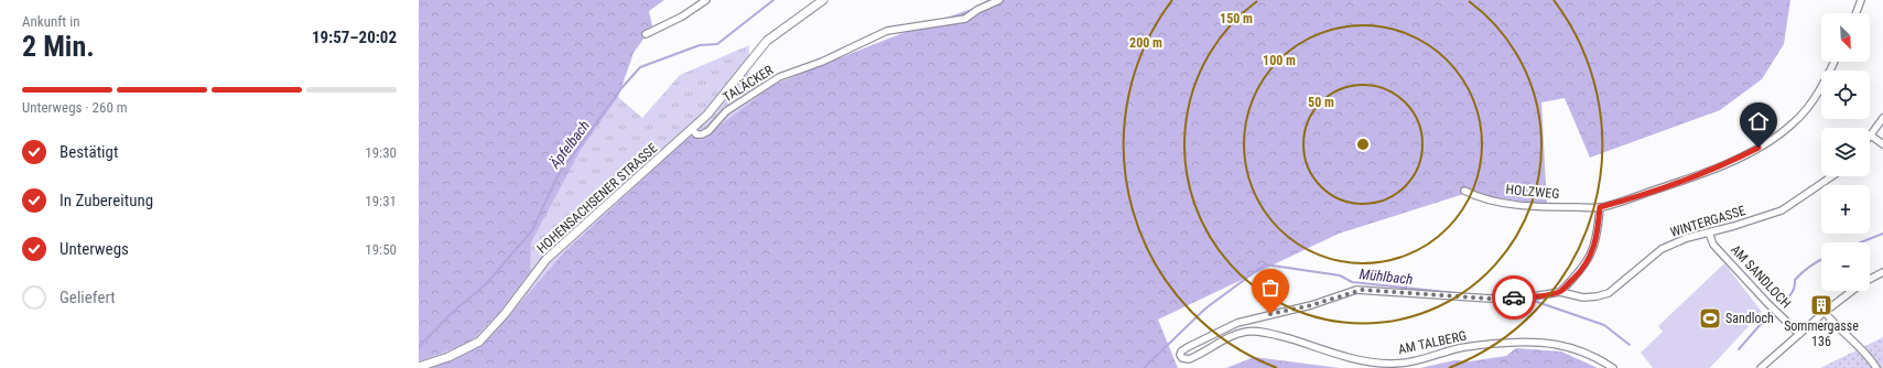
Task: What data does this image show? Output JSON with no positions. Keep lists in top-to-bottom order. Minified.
{"streets":{"street":["TALÄCKER","HOLZWEG","HOHENSACHSENER STRASSE","WINTERGASSE","AM SANDLOCH","AM TALBERG"]},"crossings":[["TALÄCKER","HOHENSACHSENER STRASSE"],["WINTERGASSE","AM SANDLOCH"],["WINTERGASSE","AM TALBERG"]],"water":["Äpfelbach","Mühlbach"],"places":{"building":["Sommergasse 136"],"sports":["Sandloch"]},"north":"bottom right","page":{"heading":["2 Min.","Ankunft in","19:57–20:02"],"map_buttons":["+","−"],"bar":"Unterwegs · 260 m","list":[["Bestätigt","19:30"],["In Zubereitung","19:31"],["Unterwegs","19:50"],"Geliefert"]},"rings":["150 m","200 m","100 m","50 m"]}
